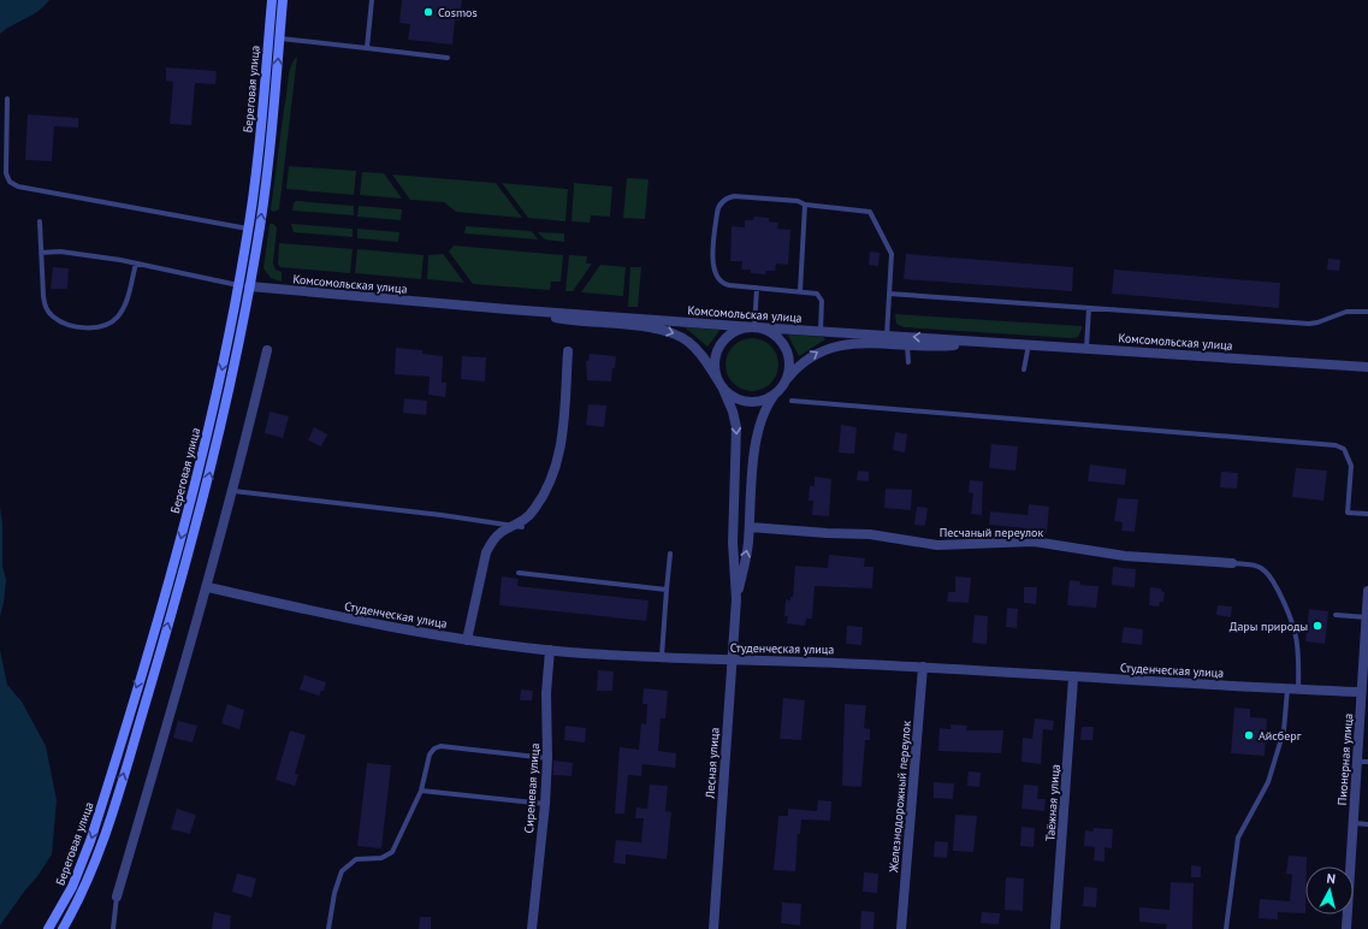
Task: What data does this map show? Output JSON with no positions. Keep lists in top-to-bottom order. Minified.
{"streets":{"main road":["Береговая улица"],"street":["Комсомольская улица","Песчаный переулок","Студенческая улица","Пионерная улица","Лесная улица","Сиреневая улица","Железнодорожный переулок","Таёжная улица"]},"crossings":[["Береговая улица","Комсомольская улица"],["Комсомольская улица","Лесная улица"],["Песчаный переулок","Лесная улица"],["Студенческая улица","Пионерная улица"],["Студенческая улица","Лесная улица"],["Студенческая улица","Сиреневая улица"],["Студенческая улица","Железнодорожный переулок"],["Студенческая улица","Таёжная улица"]],"places":["Cosmos","Дары природы","Айсберг"],"north":"top"}
